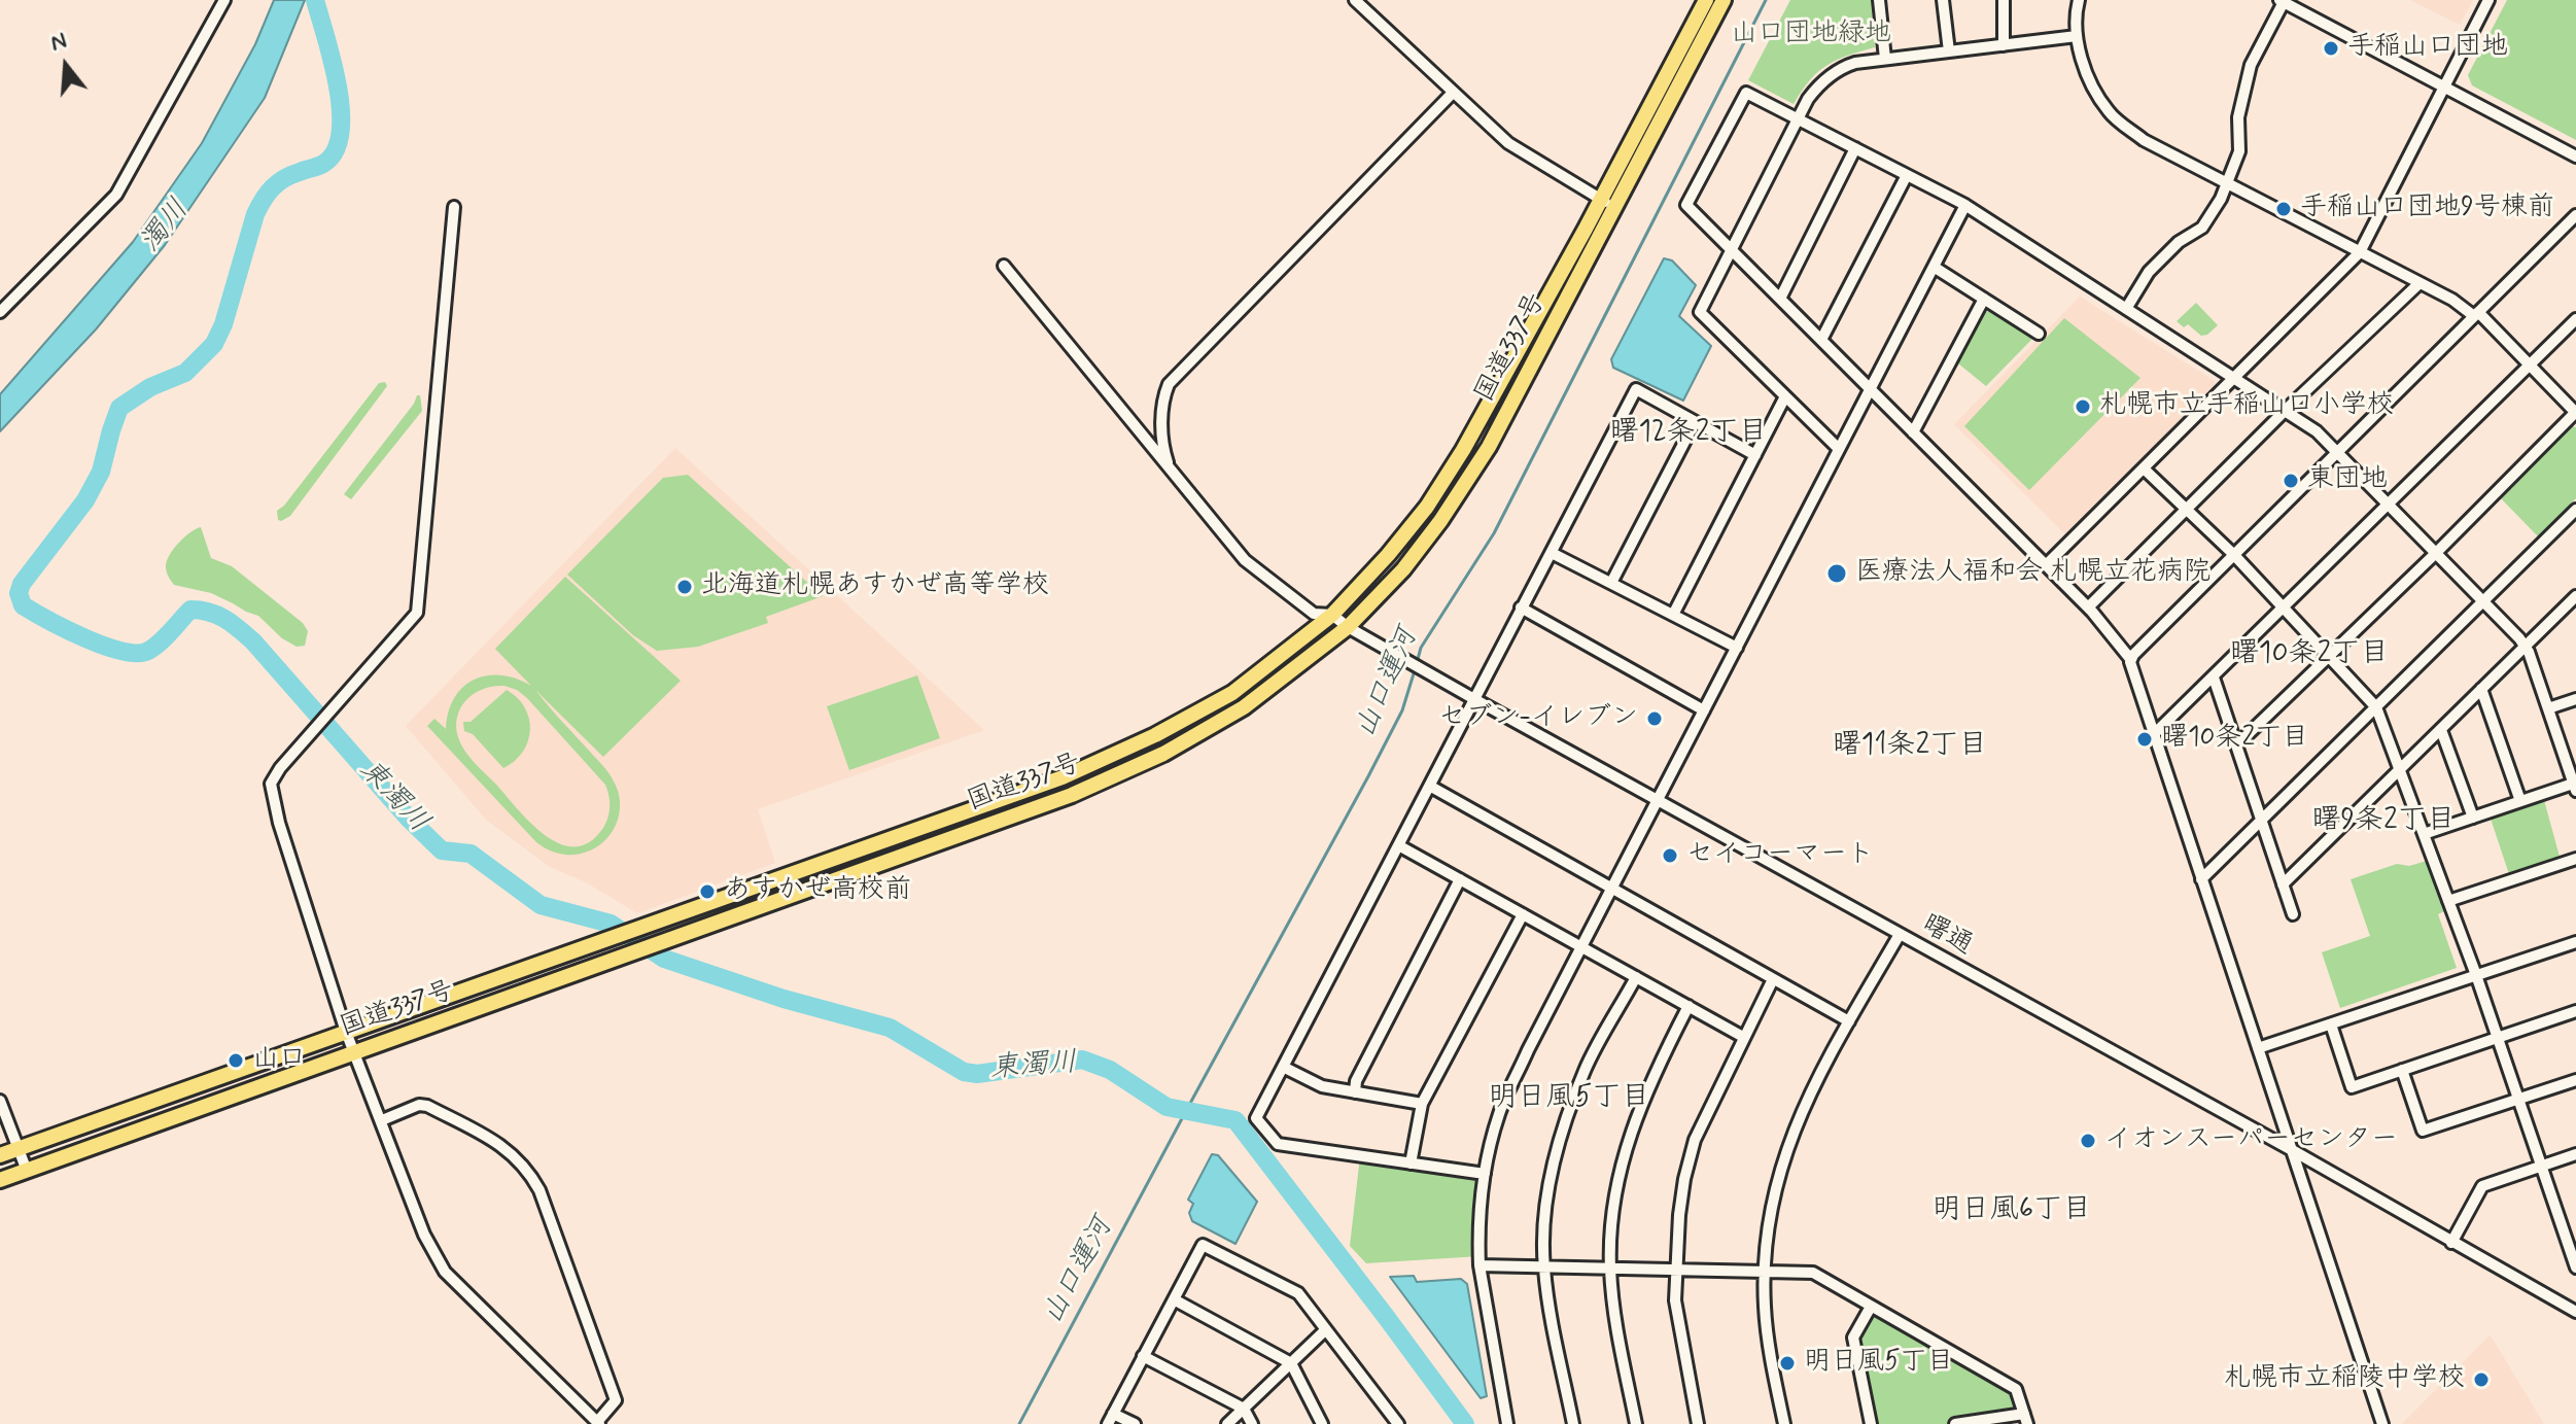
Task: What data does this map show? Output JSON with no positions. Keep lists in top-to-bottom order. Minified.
{"streets":{"highway":["国道337号"],"street":["曙通"]},"crossings":[["国道337号","曙通"]],"districts":["曙12条2丁目","曙10条2丁目","曙11条2丁目","曙9条2丁目","明日風5丁目","明日風6丁目"],"water":["濁川","山口運河","東濁川"],"parks":["山口団地緑地"],"places":["手稲山口団地","手稲山口団地9号棟前","札幌市立手稲山口小学校","東団地","医療法人福和会 札幌立花病院","北海道札幌あすかぜ高等学校","セブン-イレブン","曙10条2丁目","セイコーマート","あすかぜ高校前","山口","イオンスーパーセンター","明日風5丁目","札幌市立稲陵中学校"],"north":"top"}
